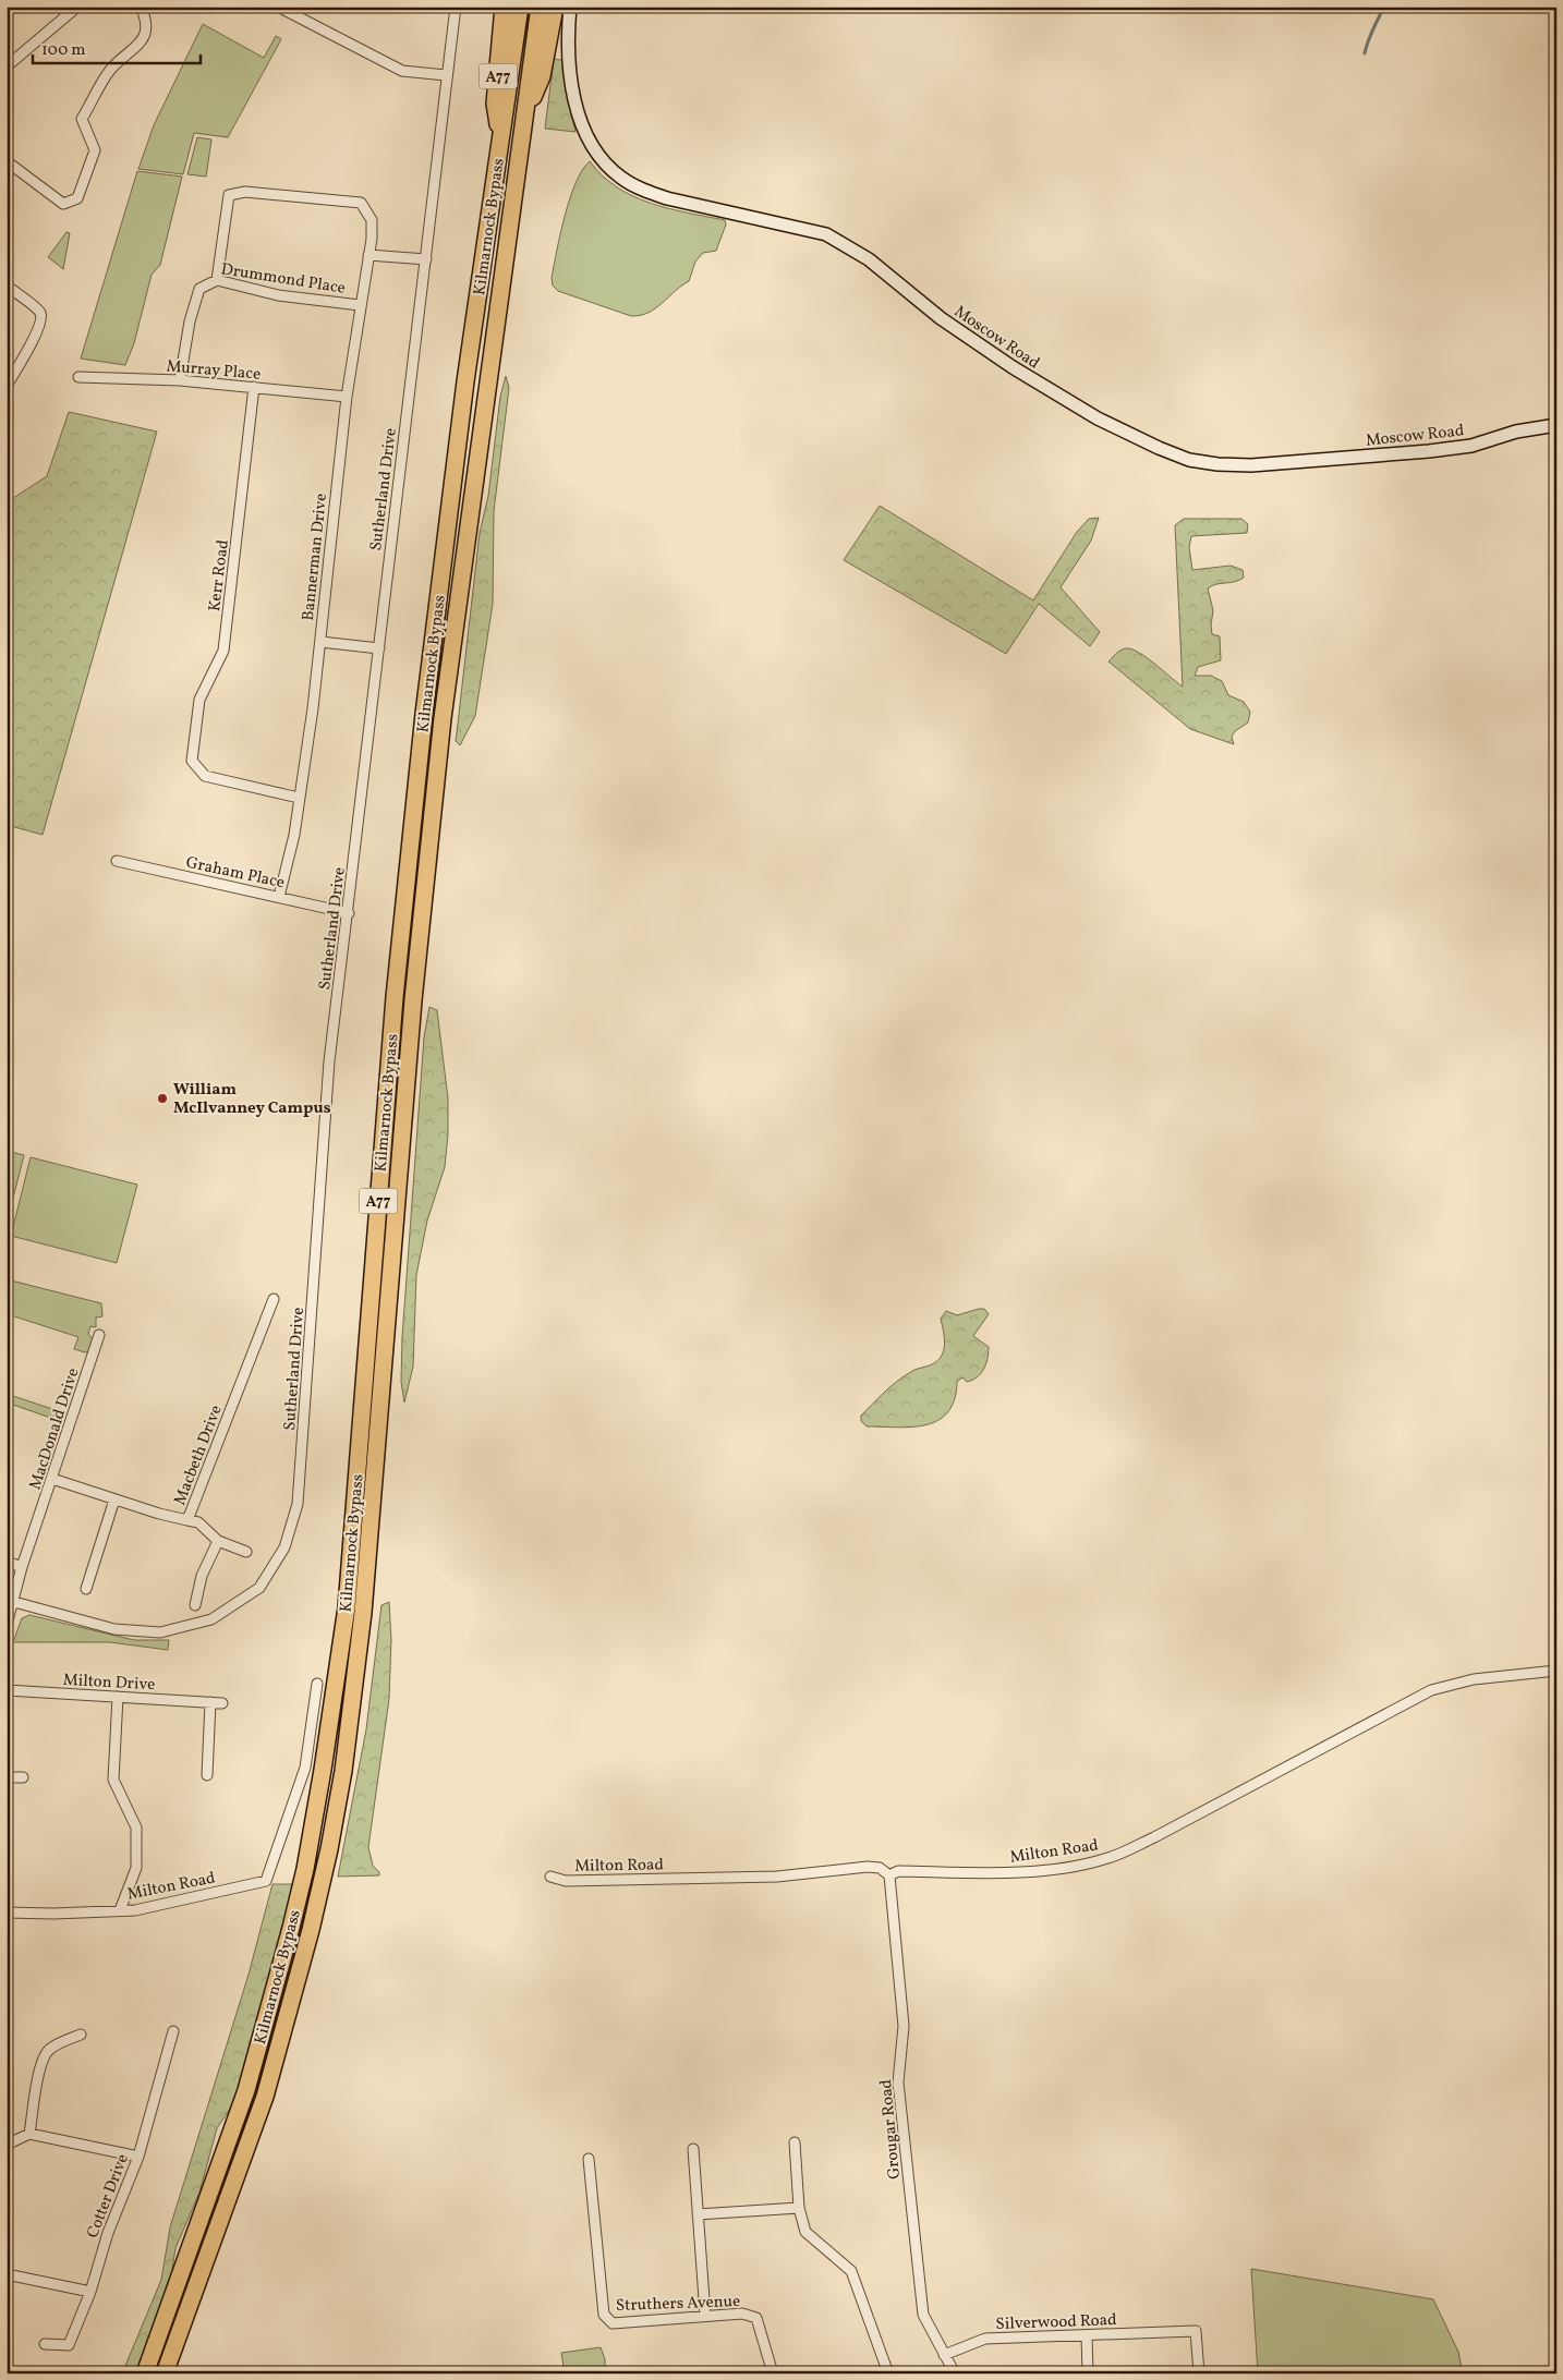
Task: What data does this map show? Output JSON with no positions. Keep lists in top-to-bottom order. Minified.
{"streets":{"highway":["A77","Kilmarnock Bypass"],"street":["Drummond Place","Moscow Road","Murray Place","Sutherland Drive","Bannerman Drive","Kerr Road","Graham Place","MacDonald Drive","Macbeth Drive","Milton Drive","Milton Road","Grougar Road","Cotter Drive","Struthers Avenue","Silverwood Road"]},"crossings":[["A77","Kilmarnock Bypass"],["Drummond Place","Murray Place"],["Drummond Place","Bannerman Drive"],["Murray Place","Bannerman Drive"],["Murray Place","Kerr Road"],["Sutherland Drive","Graham Place"],["Sutherland Drive","MacDonald Drive"],["Bannerman Drive","Kerr Road"],["Bannerman Drive","Graham Place"],["MacDonald Drive","Macbeth Drive"],["Milton Road","Grougar Road"],["Grougar Road","Silverwood Road"]],"places":["William McIlvanney Campus"],"scale_bar":"100 m"}
